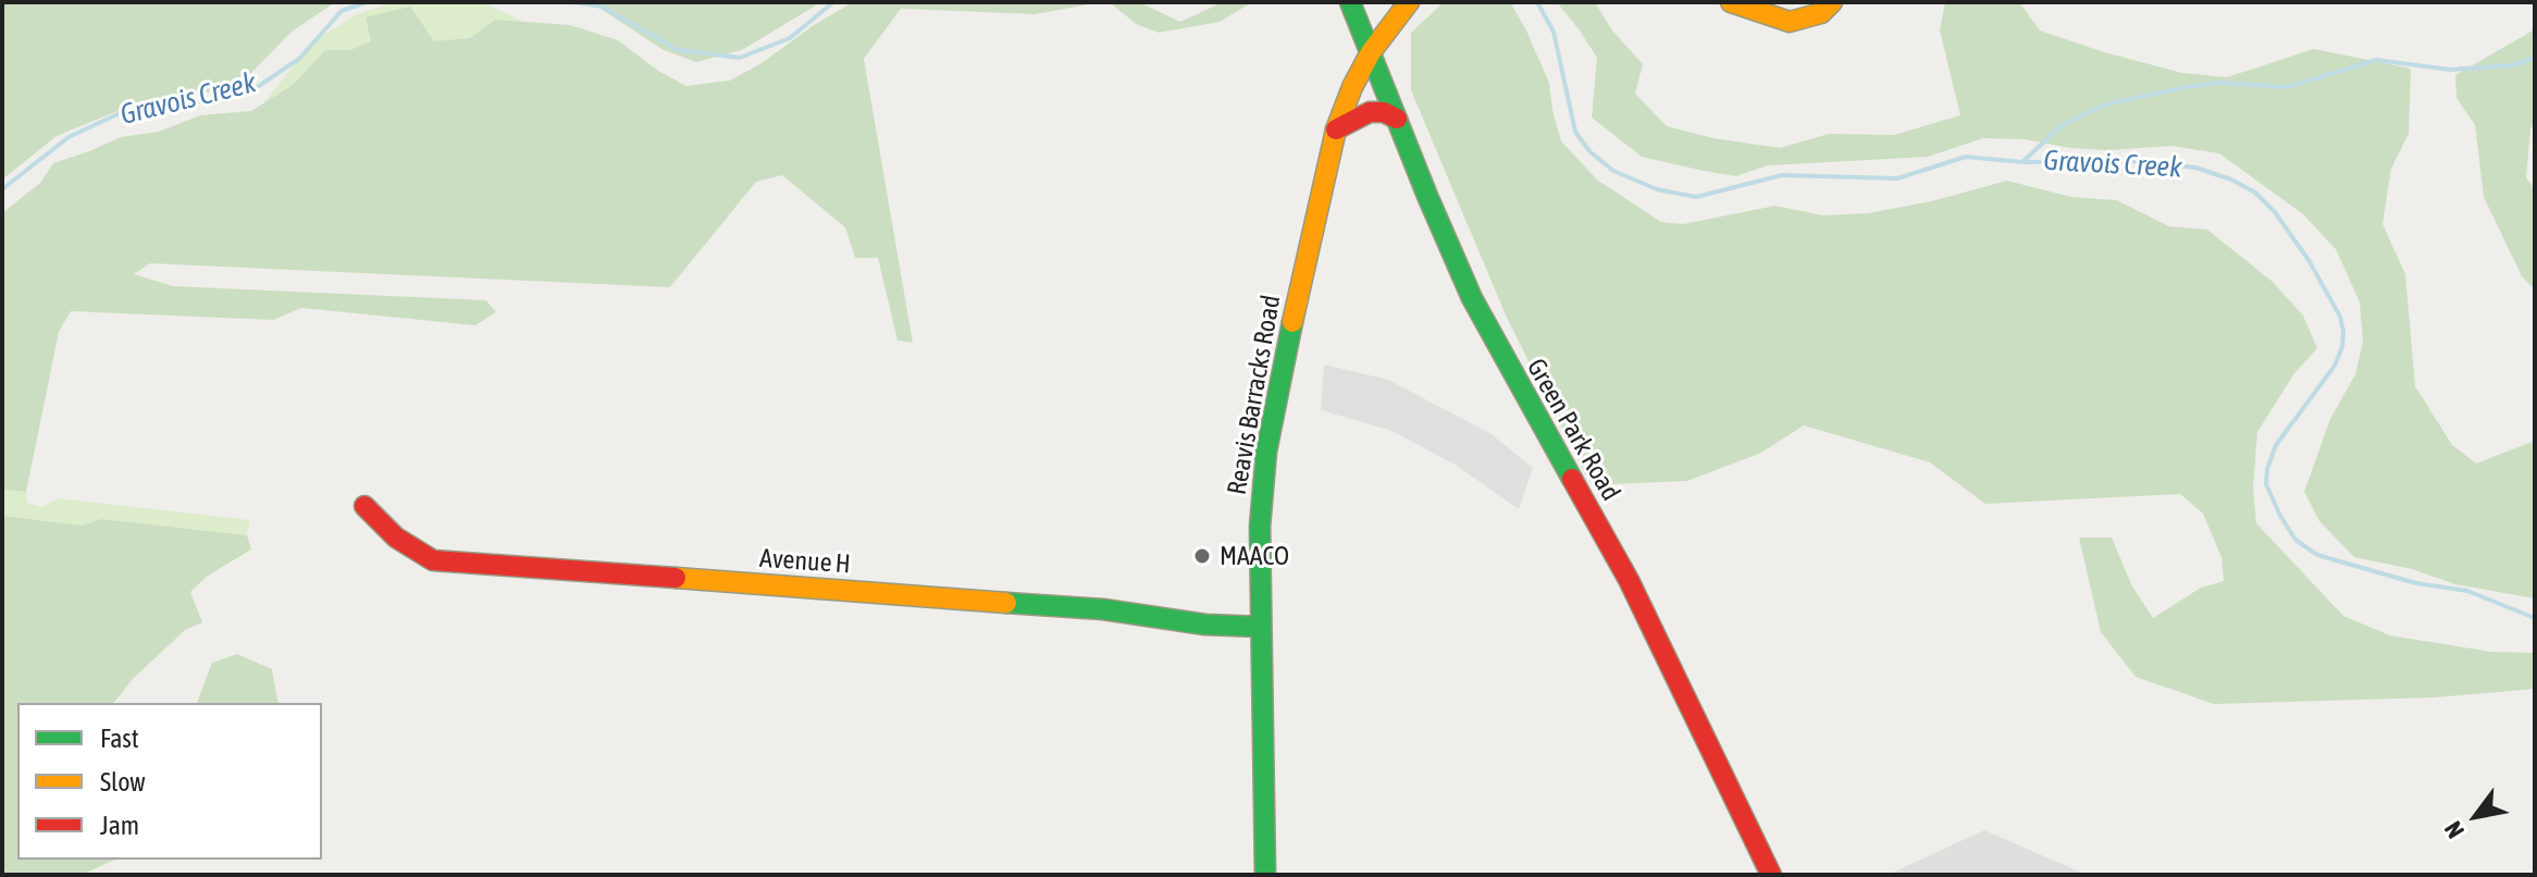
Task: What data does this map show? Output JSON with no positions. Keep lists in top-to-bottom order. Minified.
{"streets":{"street":["Reavis Barracks Road","Green Park Road","Avenue H"]},"crossings":[["Reavis Barracks Road","Green Park Road"],["Reavis Barracks Road","Avenue H"]],"water":["Gravois Creek"],"places":["MAACO"],"legend":["Fast","Slow","Jam"],"north":"bottom left"}
